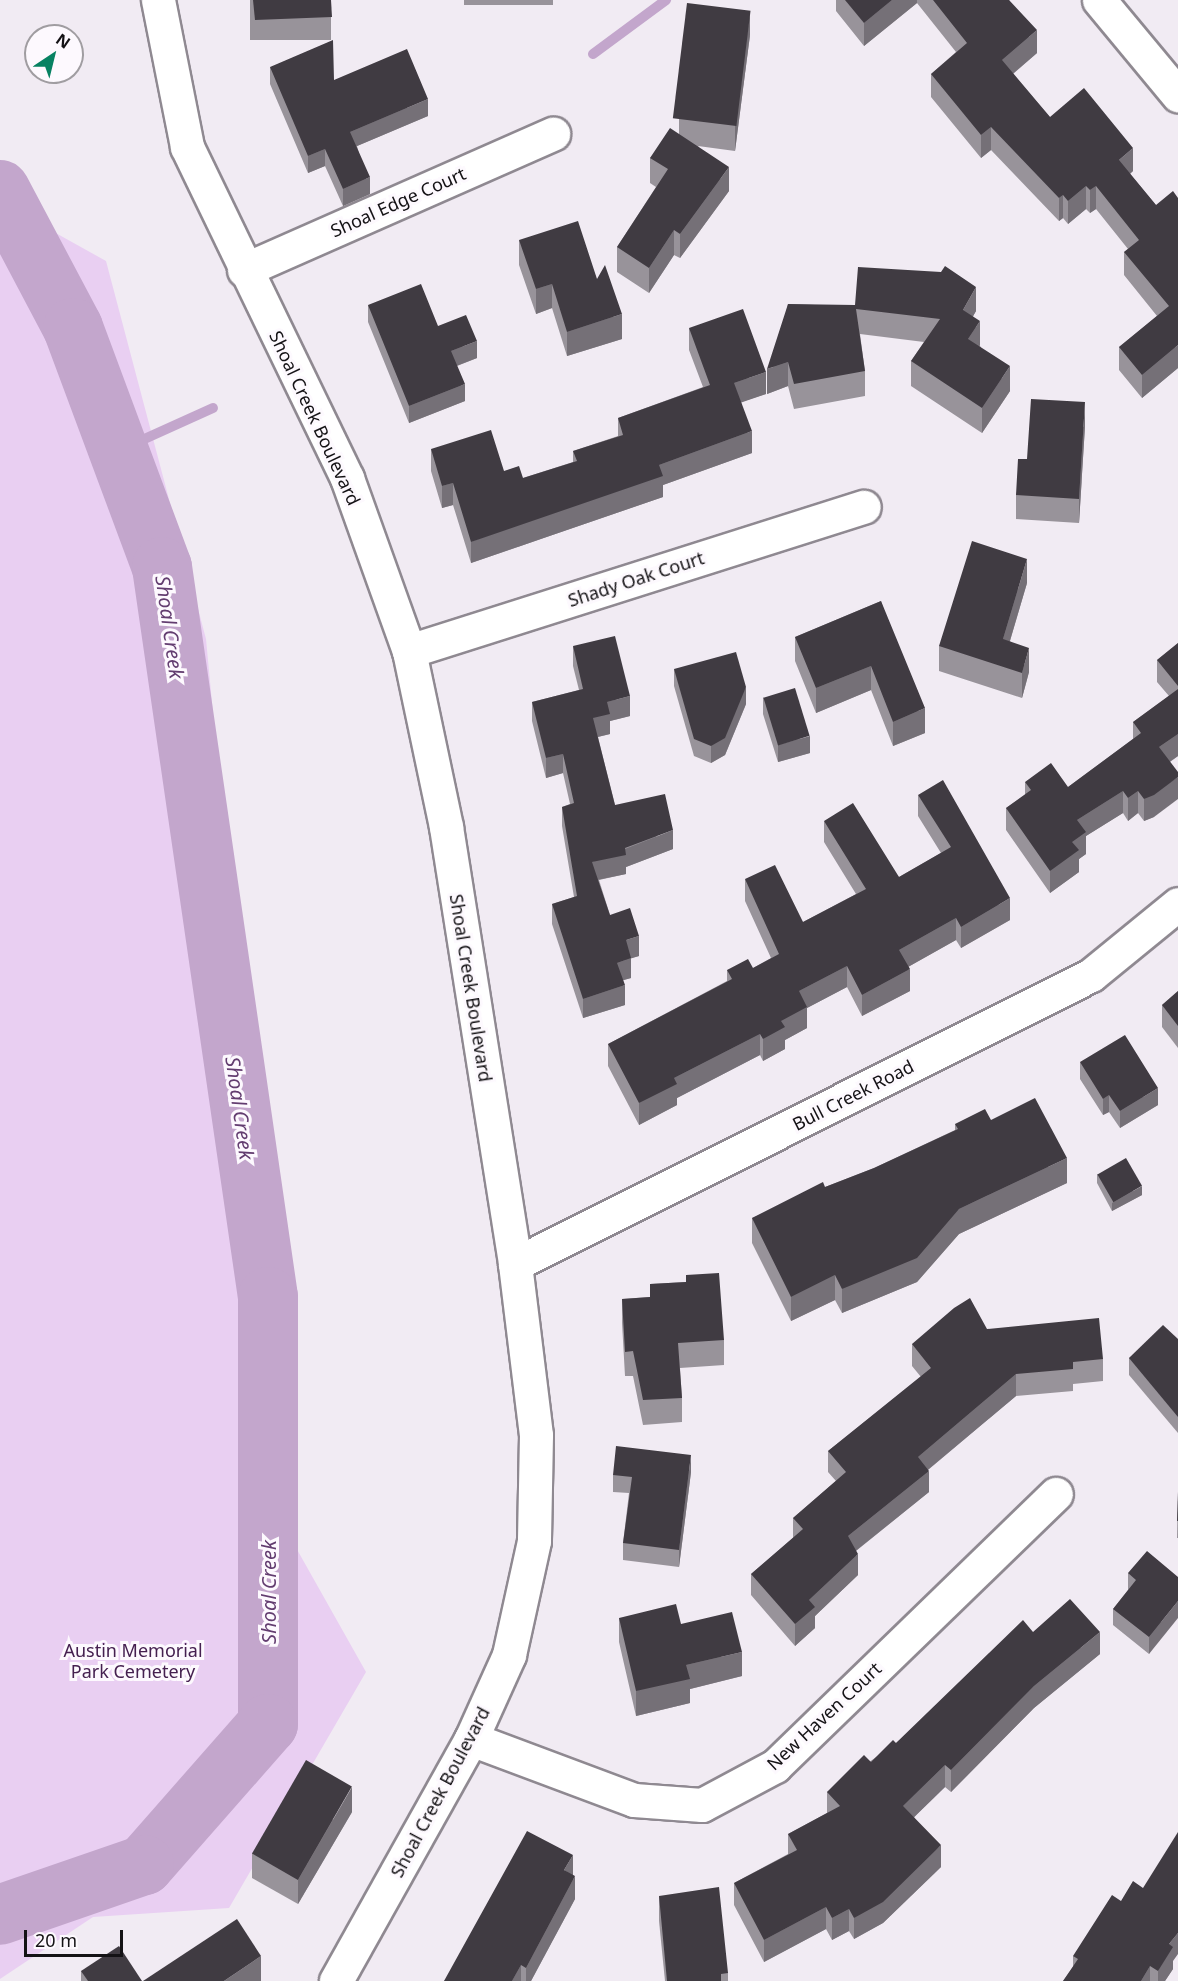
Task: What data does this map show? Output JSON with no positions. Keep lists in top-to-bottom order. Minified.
{"streets":{"street":["Shoal Edge Court","Shoal Creek Boulevard","Shady Oak Court","Bull Creek Road","New Haven Court"]},"crossings":[["Shoal Edge Court","Shoal Creek Boulevard"],["Shoal Creek Boulevard","Shady Oak Court"],["Shoal Creek Boulevard","Bull Creek Road"],["Shoal Creek Boulevard","New Haven Court"]],"water":["Shoal Creek"],"parks":["Austin Memorial Park Cemetery"],"scale_bar":"20 m","north":"top right"}
